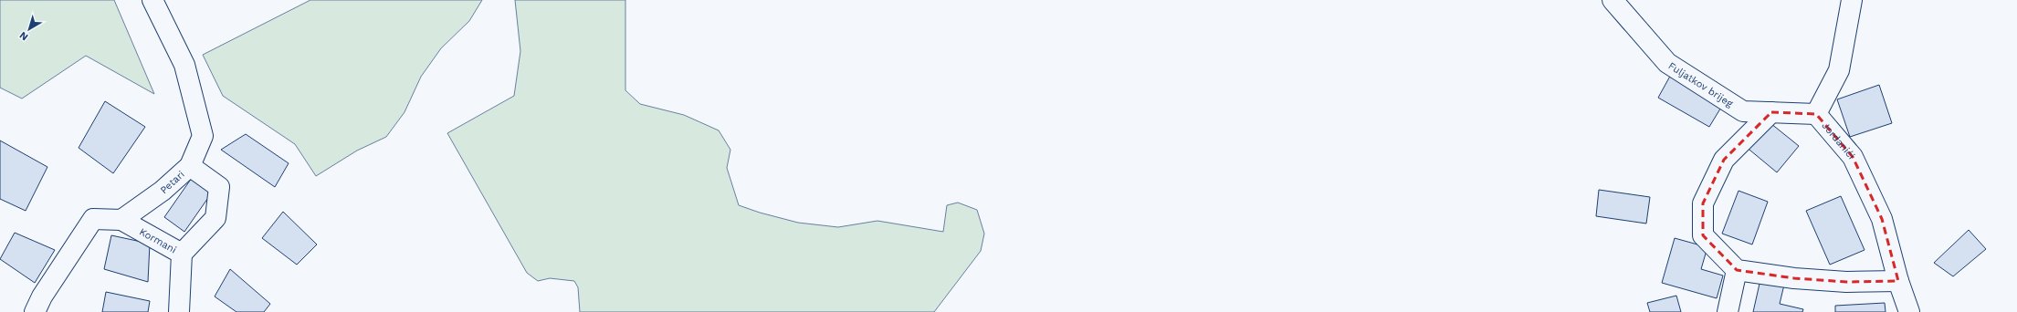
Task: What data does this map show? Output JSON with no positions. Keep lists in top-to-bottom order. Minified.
{"streets":{"street":["Fuljatkov brijeg","Jordanići","Petari","Kormani"]},"crossings":[["Fuljatkov brijeg","Jordanići"],["Petari","Kormani"]],"north":"bottom left"}
